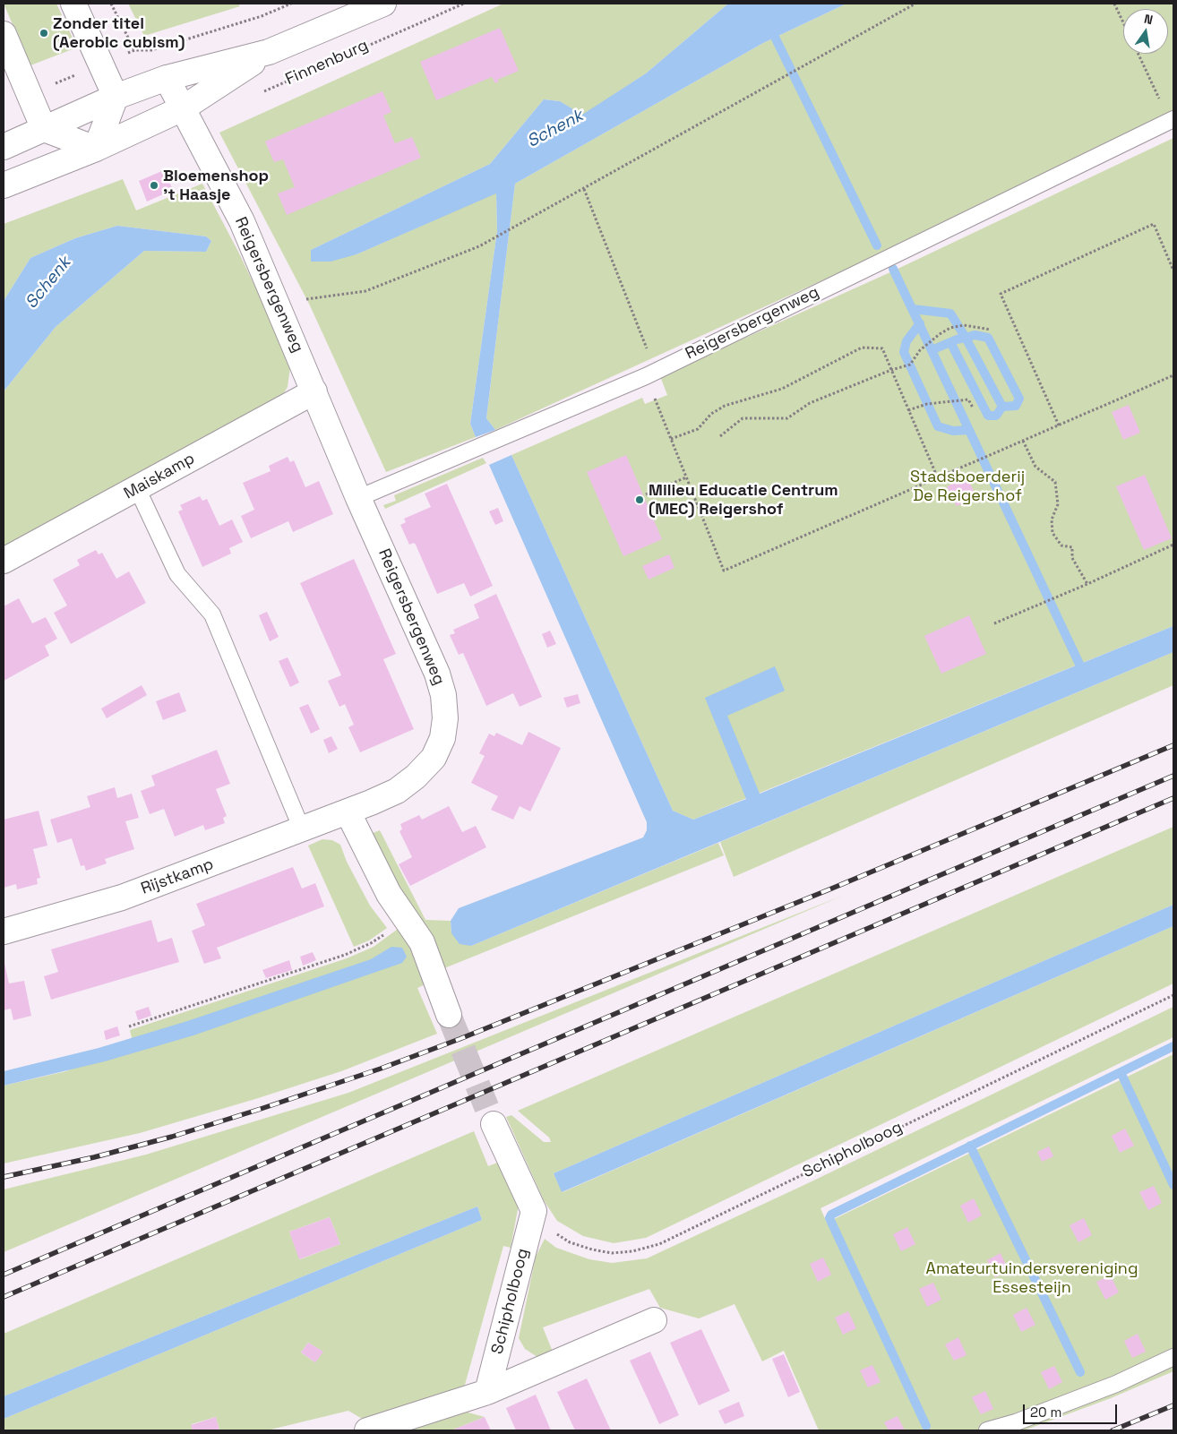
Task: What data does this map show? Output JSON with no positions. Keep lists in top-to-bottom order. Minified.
{"streets":{"street":["Finnenburg","Reigersbergenweg","Maiskamp","Rijstkamp","Schipholboog"]},"crossings":[["Finnenburg","Reigersbergenweg"],["Reigersbergenweg","Maiskamp"],["Reigersbergenweg","Rijstkamp"]],"water":["Schenk"],"parks":["Stadsboerderij De Reigershof","Amateurtuindersvereniging Essesteijn"],"places":["Zonder titel (Aerobic cubism)","Bloemenshop 't Haasje","Milieu Educatie Centrum (MEC) Reigershof"],"scale_bar":"20 m","north":"top"}
